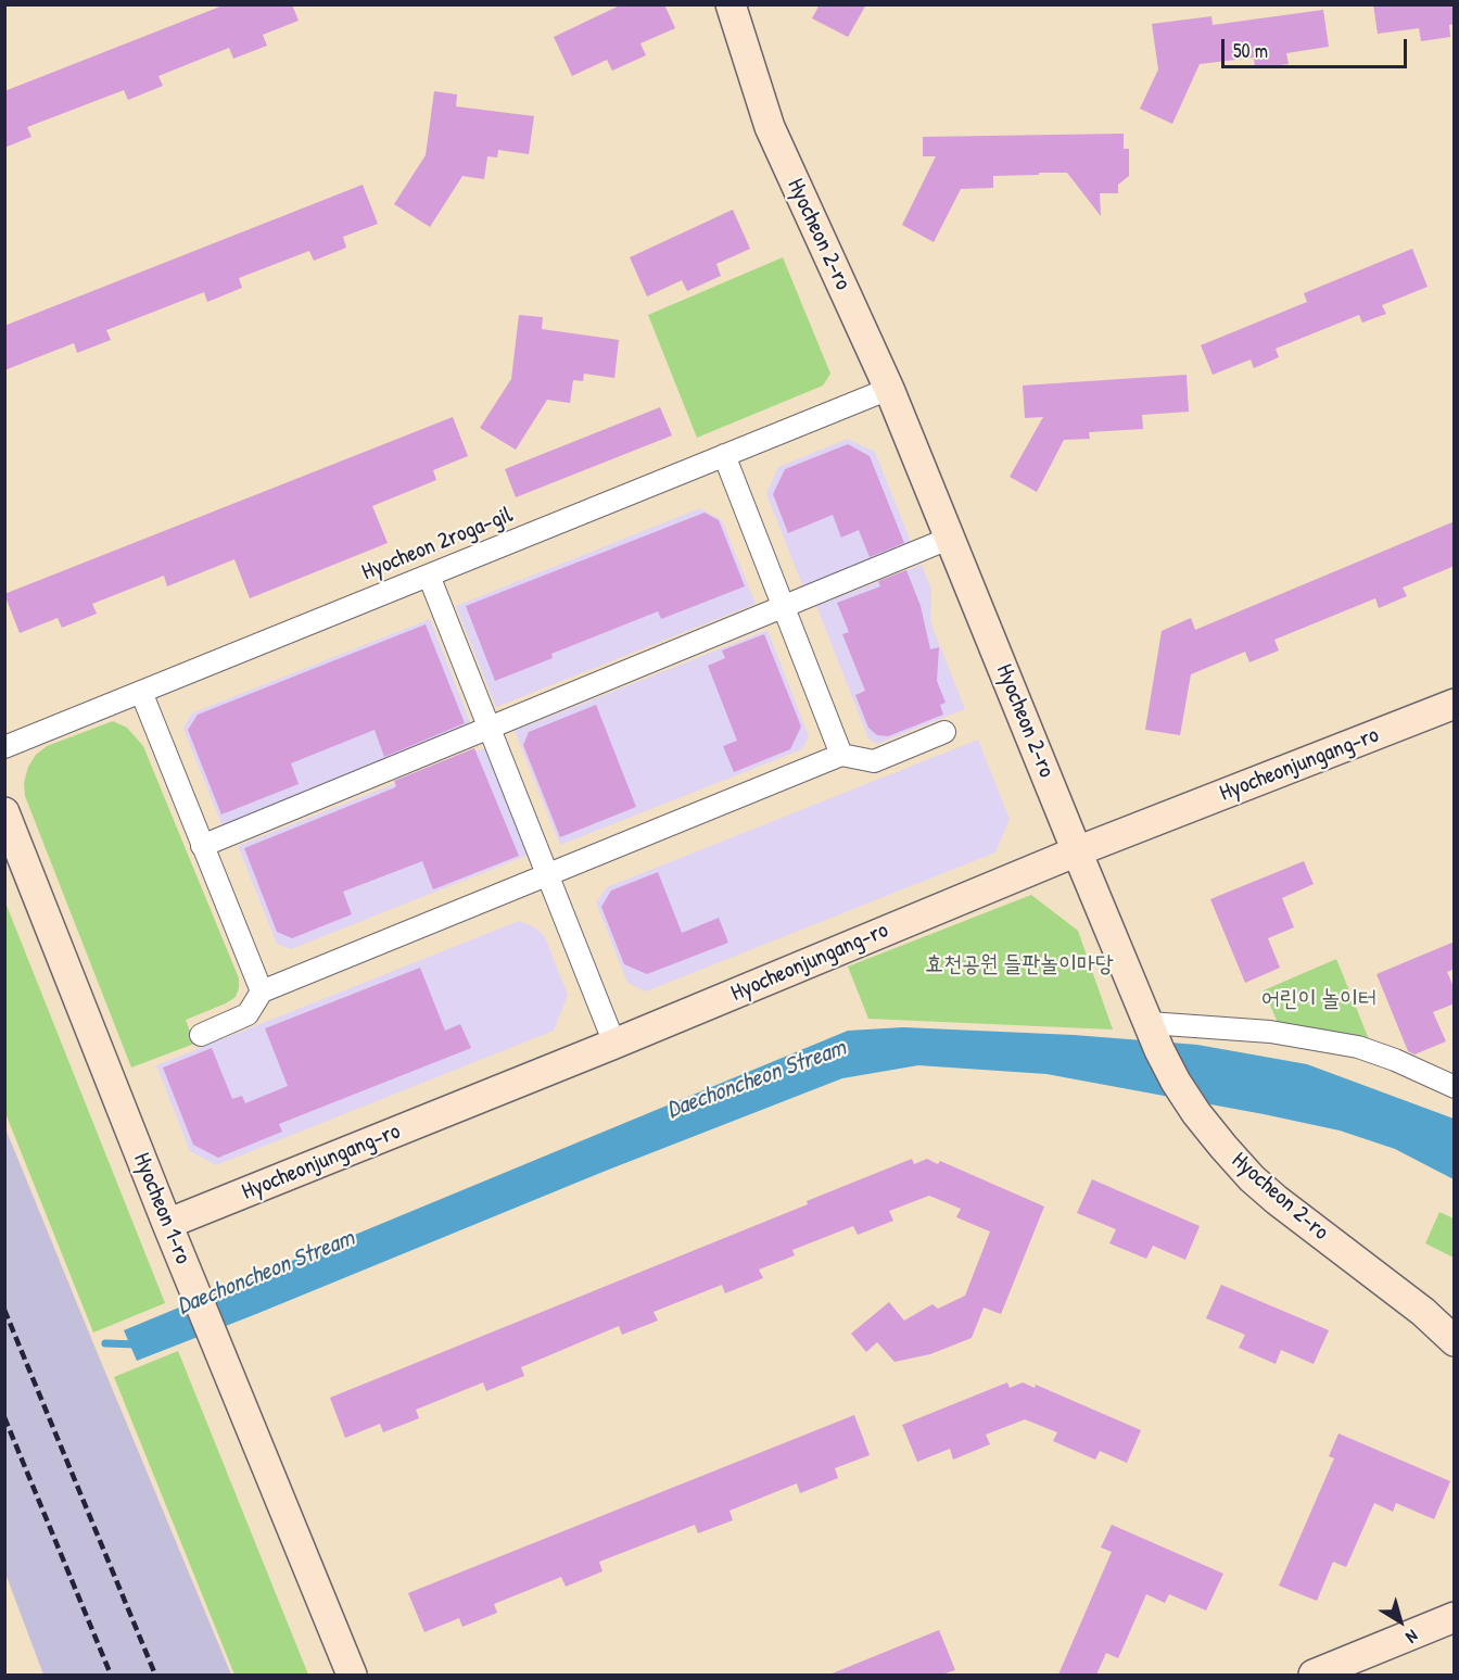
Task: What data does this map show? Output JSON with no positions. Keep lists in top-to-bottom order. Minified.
{"streets":{"street":["Hyocheon 2-ro","Hyocheon 2roga-gil","Hyocheonjungang-ro","Hyocheon 1-ro"]},"crossings":[["Hyocheon 2-ro","Hyocheon 2roga-gil"],["Hyocheon 2-ro","Hyocheonjungang-ro"],["Hyocheonjungang-ro","Hyocheon 1-ro"]],"water":["Daechoncheon Stream"],"parks":["효천공원 들판놀이마당","어린이 놀이터"],"scale_bar":"50 m","north":"bottom right"}
